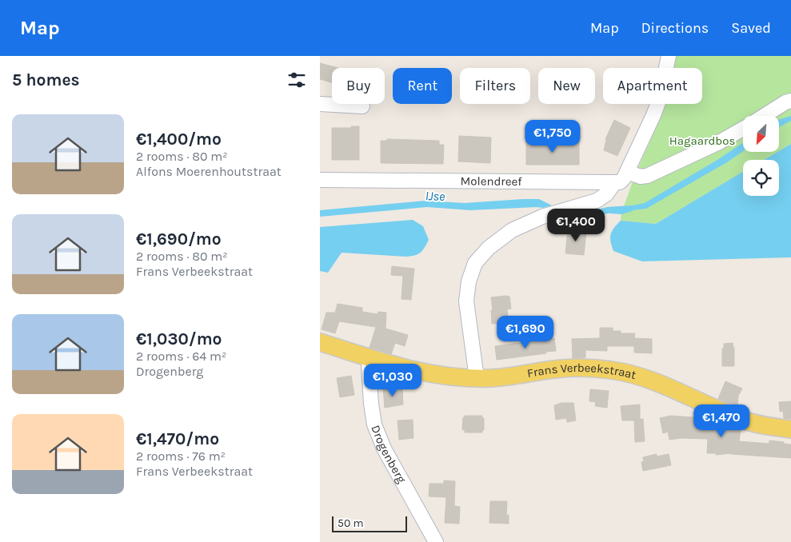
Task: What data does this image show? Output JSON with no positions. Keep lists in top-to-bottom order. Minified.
{"streets":{"main road":["Frans Verbeekstraat"],"street":["Molendreef","Drogenberg"]},"crossings":[["Frans Verbeekstraat","Drogenberg"]],"water":["IJse"],"parks":["Hagaardbos"],"scale_bar":"50 m","north":"bottom left","page":{"header":"Map","nav":["Map","Directions","Saved"],"heading":"5 homes","chip":["Buy","Rent","Filters","New","Apartment"],"list":[{"name":"€1,400/mo","note":"2 rooms · 80 m² · Alfons Moerenhoutstraat"},{"name":"€1,690/mo","note":"2 rooms · 80 m² · Frans Verbeekstraat"},{"name":"€1,030/mo","note":"2 rooms · 64 m² · Drogenberg"},{"name":"€1,470/mo","note":"2 rooms · 76 m² · Frans Verbeekstraat"}],"price":["€1,750","€1,400","€1,690","€1,030","€1,470"],"scale":"50 m"}}
